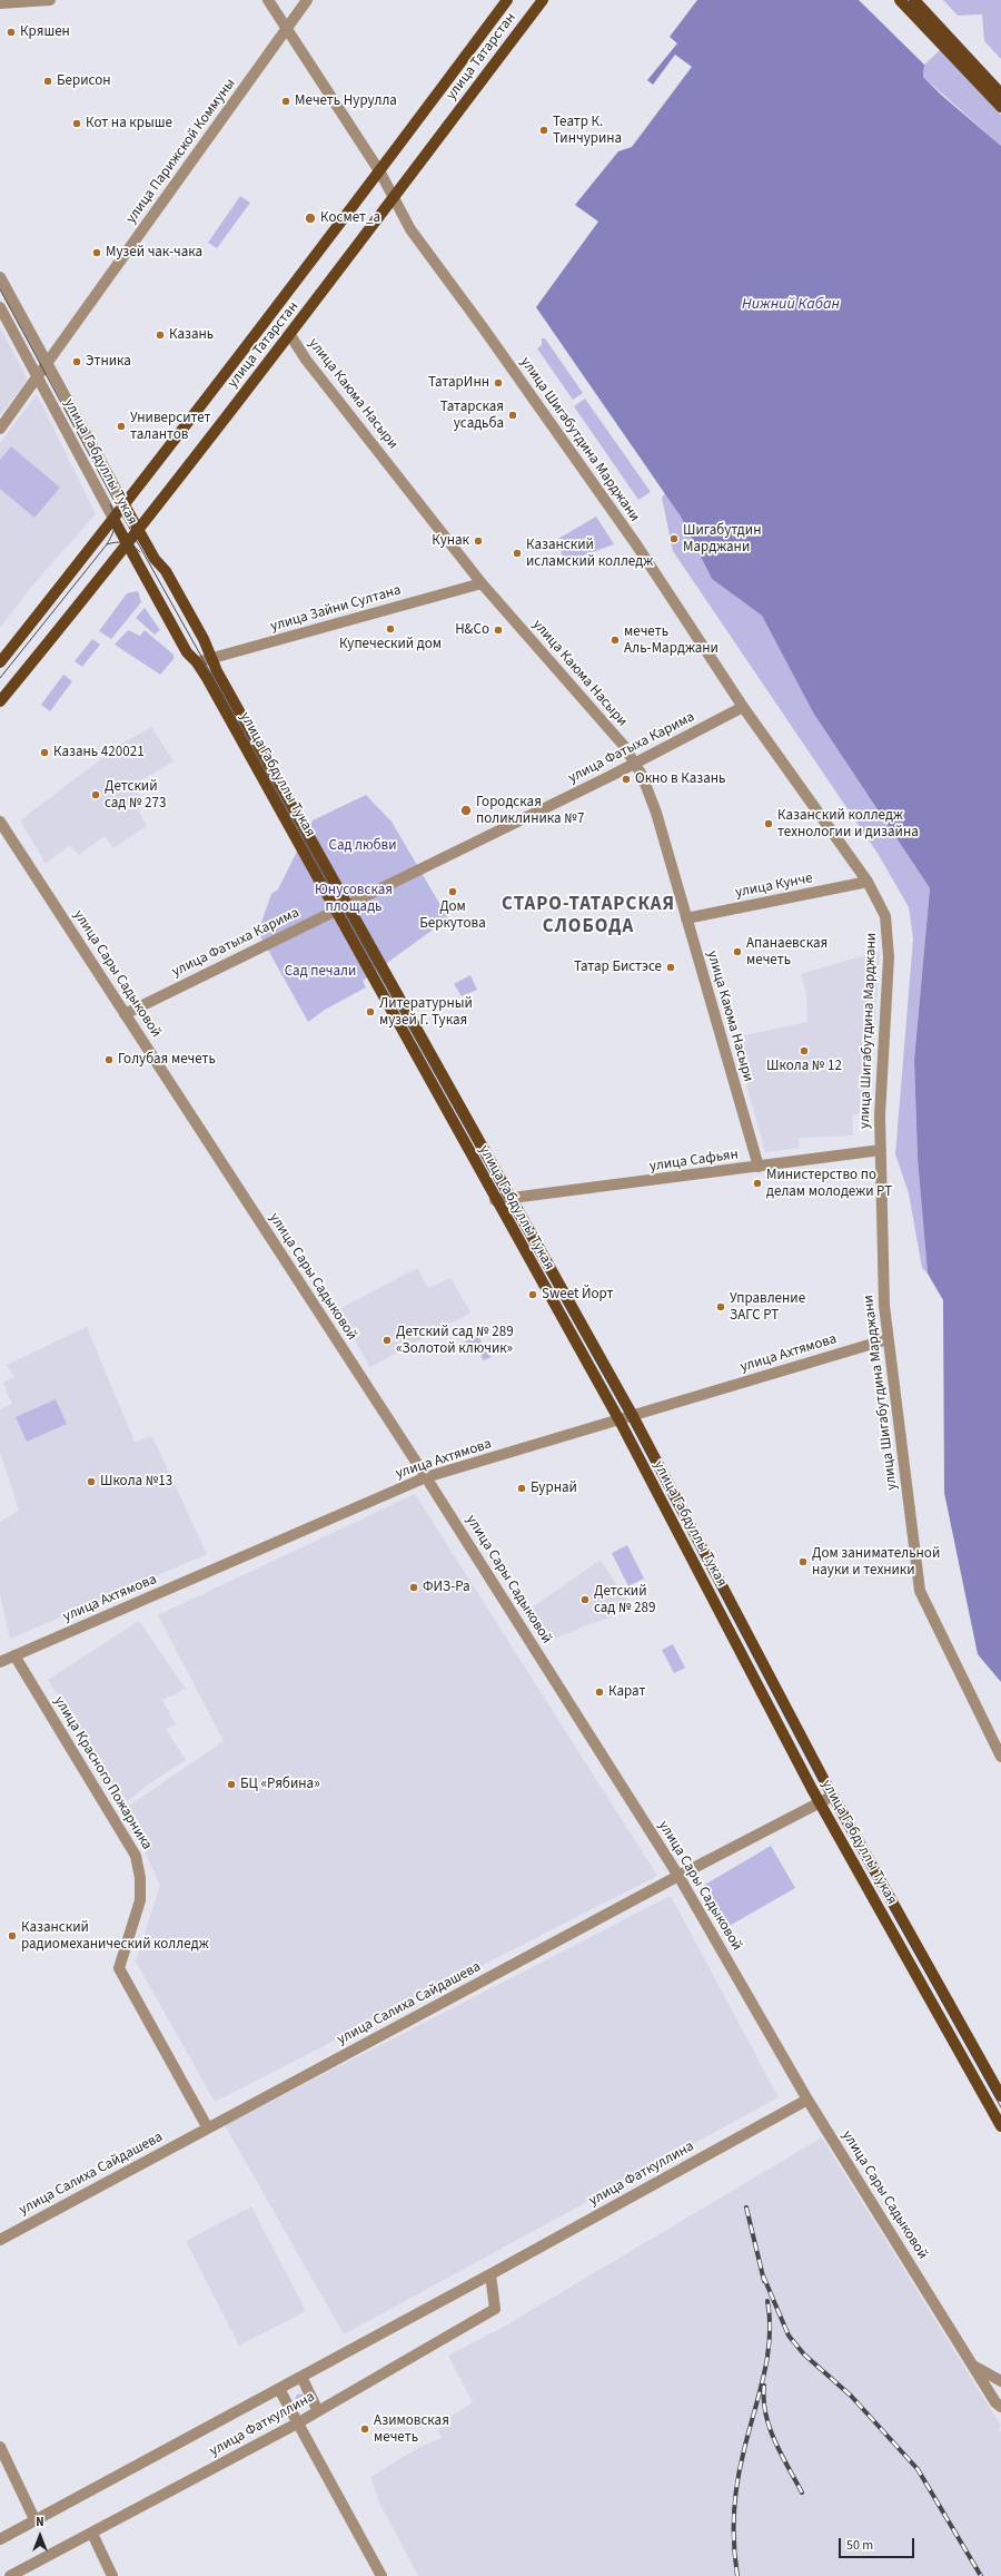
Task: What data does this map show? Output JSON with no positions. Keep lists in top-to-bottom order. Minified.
{"streets":{"main road":["улица Татарстан","улица Габдуллы Тукая"],"street":["улица Парижской Коммуны","улица Каюма Насыри","улица Шигабутдина Марджани","улица Зайни Султана","улица Фатыха Карима","улица Кунче","улица Сары Садыковой","улица Сафьян","улица Ахтямова","улица Красного Пожарника","улица Салиха Сайдашева","улица Фаткуллина"]},"crossings":[["улица Татарстан","улица Каюма Насыри"],["улица Татарстан","улица Шигабутдина Марджани"],["улица Татарстан","улица Габдуллы Тукая"],["улица Парижской Коммуны","улица Шигабутдина Марджани"],["улица Парижской Коммуны","улица Габдуллы Тукая"],["улица Каюма Насыри","улица Зайни Султана"],["улица Каюма Насыри","улица Фатыха Карима"],["улица Каюма Насыри","улица Кунче"],["улица Каюма Насыри","улица Сафьян"],["улица Шигабутдина Марджани","улица Фатыха Карима"],["улица Шигабутдина Марджани","улица Кунче"],["улица Шигабутдина Марджани","улица Сафьян"],["улица Шигабутдина Марджани","улица Ахтямова"],["улица Габдуллы Тукая","улица Зайни Султана"],["улица Габдуллы Тукая","улица Фатыха Карима"],["улица Габдуллы Тукая","улица Сафьян"],["улица Габдуллы Тукая","улица Ахтямова"],["улица Габдуллы Тукая","улица Салиха Сайдашева"],["улица Фатыха Карима","улица Сары Садыковой"],["улица Сары Садыковой","улица Ахтямова"],["улица Сары Садыковой","улица Салиха Сайдашева"],["улица Сары Садыковой","улица Фаткуллина"],["улица Ахтямова","улица Красного Пожарника"],["улица Красного Пожарника","улица Салиха Сайдашева"]],"districts":["СТАРО-ТАТАРСКАЯ СЛОБОДА"],"water":["Нижний Кабан"],"parks":["Сад любви","Юнусовская площадь","Сад печали"],"places":["Кряшен","Берисон","Мечеть Нурулла","Кот на крыше","Театр К. Тинчурина","Космет_а","Музей чак-чака","Казань","Этника","ТатарИнн","Татарская усадьба","Университет талантов","Шигабутдин Марджани","Кунак","Казанский исламский колледж","Купеческий дом","H&Co","мечеть Аль-Марджани","Казань 420021","Окно в Казань","Детский сад № 273","Городская поликлиника №7","Казанский колледж технологии и дизайна","Дом Беркутова","Апанаевская мечеть","Татар Бистэсе","Литературный музей Г. Тукая","Школа № 12","Голубая мечеть","Министерство по делам молодежи РТ","Sweet Йорт","Управление ЗАГС РТ","Детский сад № 289 «Золотой ключик»","Школа №13","Бурнай","Дом занимательной науки и техники","ФИЗ-Ра","Детский сад № 289","Карат","БЦ «Рябина»","Казанский радиомеханический колледж","Азимовская мечеть"],"scale_bar":"50 m","north":"top"}
